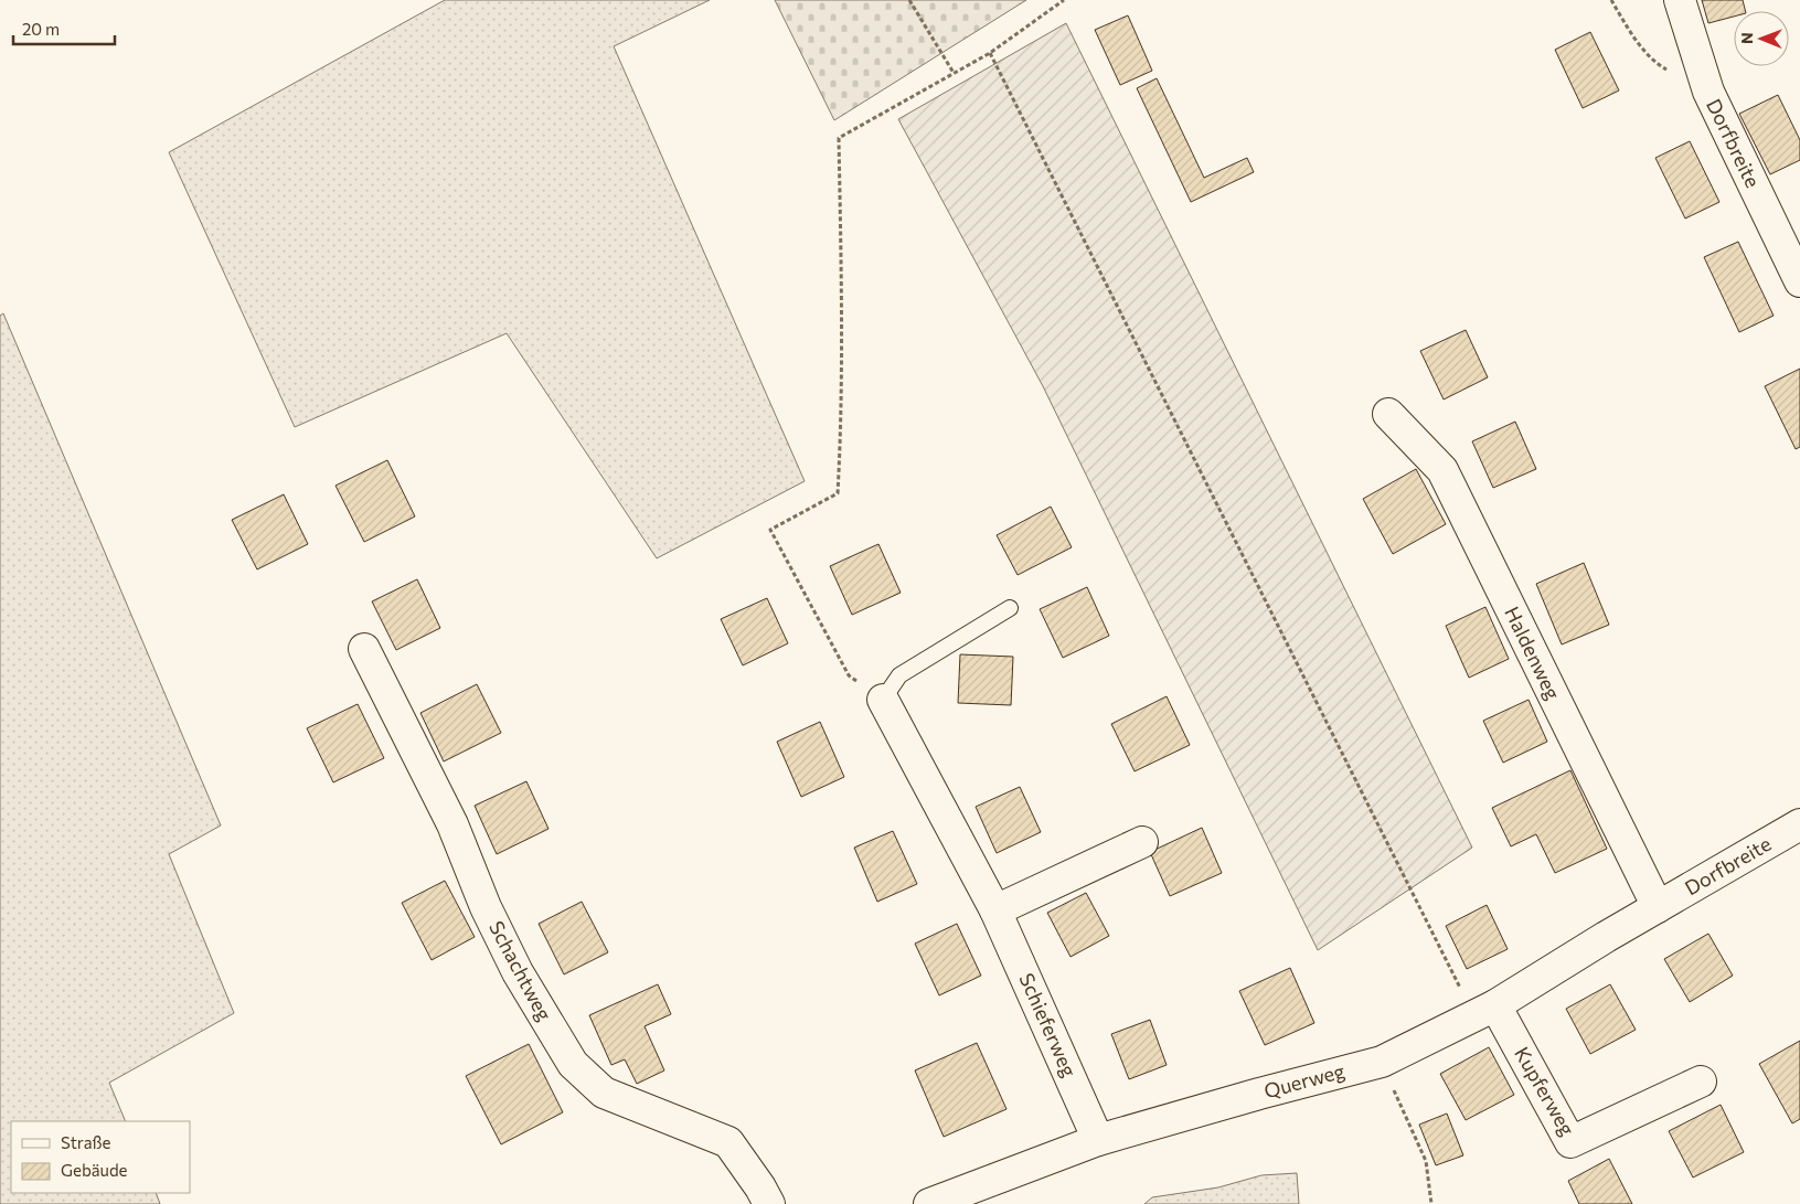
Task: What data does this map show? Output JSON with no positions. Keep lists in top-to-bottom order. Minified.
{"streets":{"street":["Dorfbreite","Haldenweg","Schachtweg","Schieferweg","Querweg","Kupferweg"]},"crossings":[["Dorfbreite","Haldenweg"],["Dorfbreite","Querweg"],["Haldenweg","Querweg"],["Schieferweg","Querweg"],["Querweg","Kupferweg"]],"legend":["Straße","Gebäude"],"scale_bar":"20 m","north":"left"}
